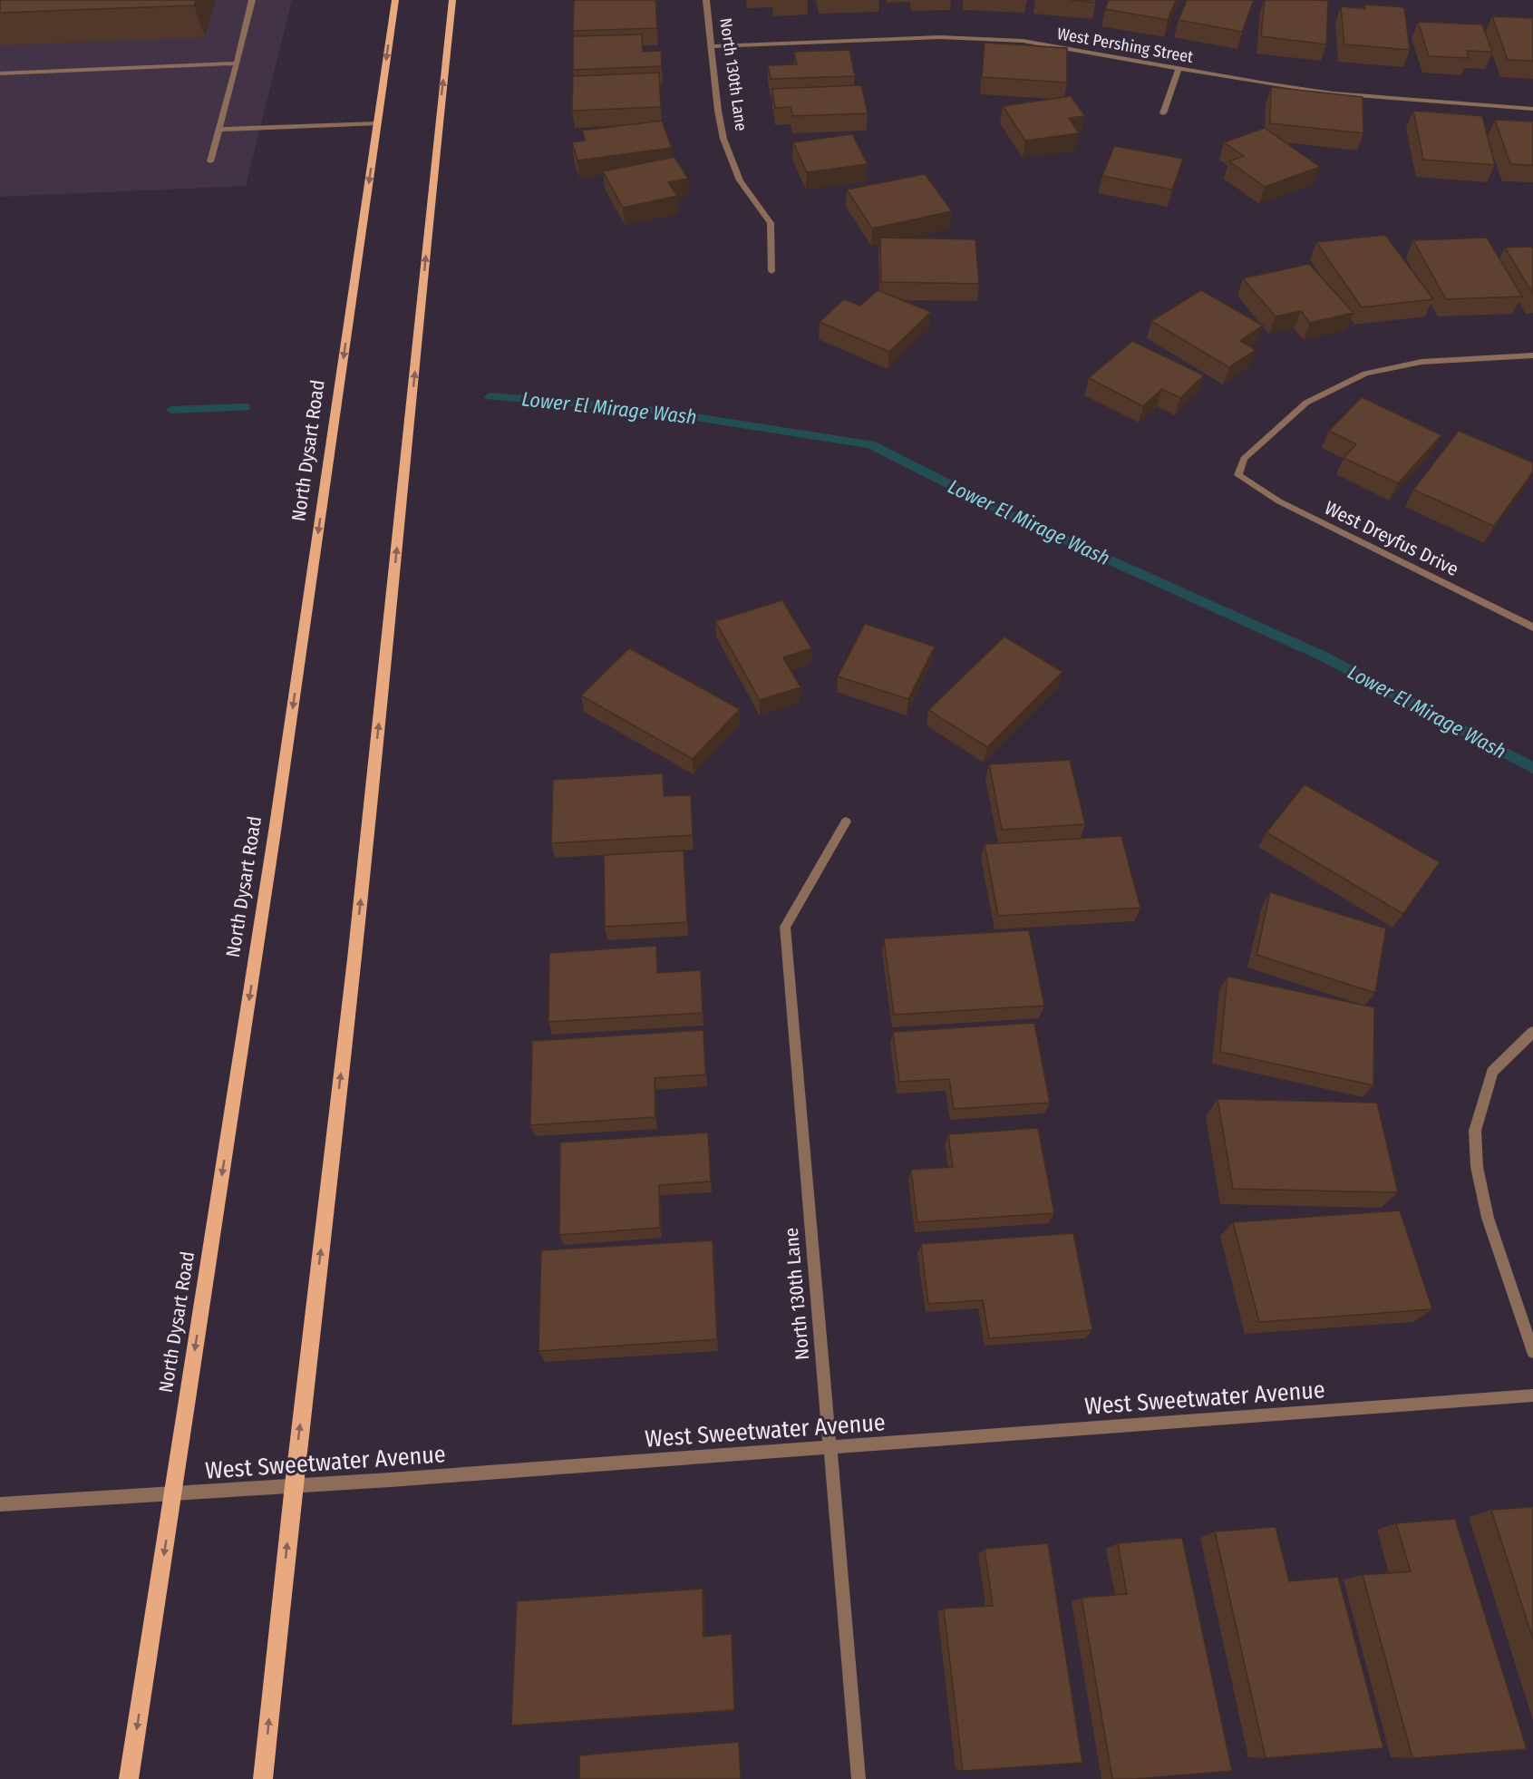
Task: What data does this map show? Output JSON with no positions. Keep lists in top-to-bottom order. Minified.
{"streets":{"main road":["North Dysart Road"],"street":["West Pershing Street","North 130th Lane","West Dreyfus Drive","West Sweetwater Avenue"]},"crossings":[["West Pershing Street","North 130th Lane"],["North 130th Lane","West Sweetwater Avenue"],["North Dysart Road","West Sweetwater Avenue"]],"water":["Lower El Mirage Wash"]}
